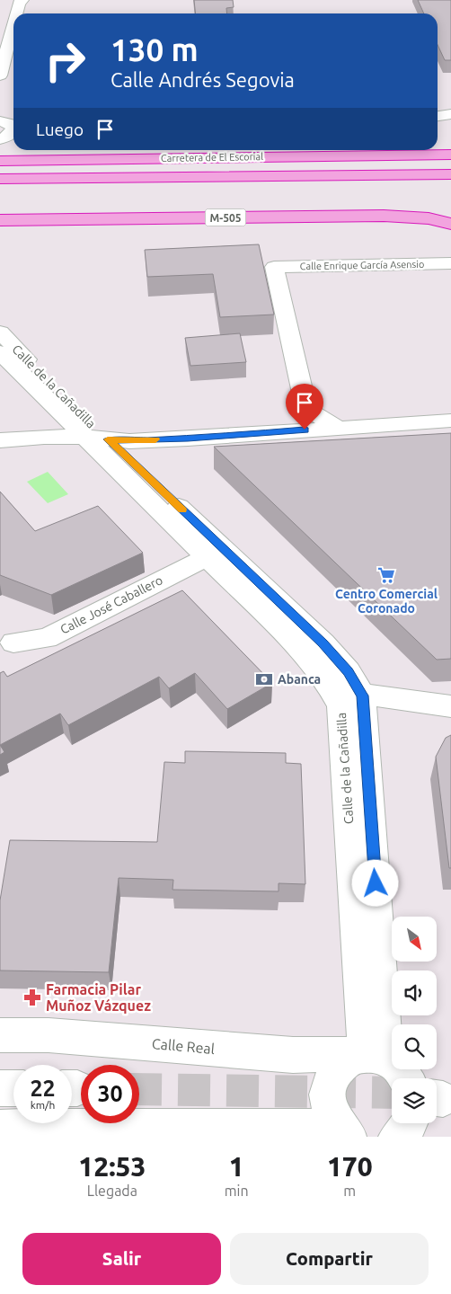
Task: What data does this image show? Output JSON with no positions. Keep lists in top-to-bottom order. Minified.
{"streets":{"highway":["Carretera de El Escorial","M-505"],"street":["Calle Enrique García Asensio","Calle de la Cañadilla","Calle José Caballero","Calle Real"]},"crossings":[["Calle de la Cañadilla","Calle José Caballero"],["Calle de la Cañadilla","Calle Real"]],"places":{"supermarket":["Centro Comercial Coronado"],"bank":["Abanca"],"pharmacy":["Farmacia Pilar Muñoz Vázquez"]},"north":"bottom right","page":{"turn":["130 m","Calle Andrés Segovia"],"then":"Luego","speed":"22 km/h","limit":"30","eta":["12:53","Llegada","1","min","170","m"],"buttons":["Salir","Compartir"]}}
